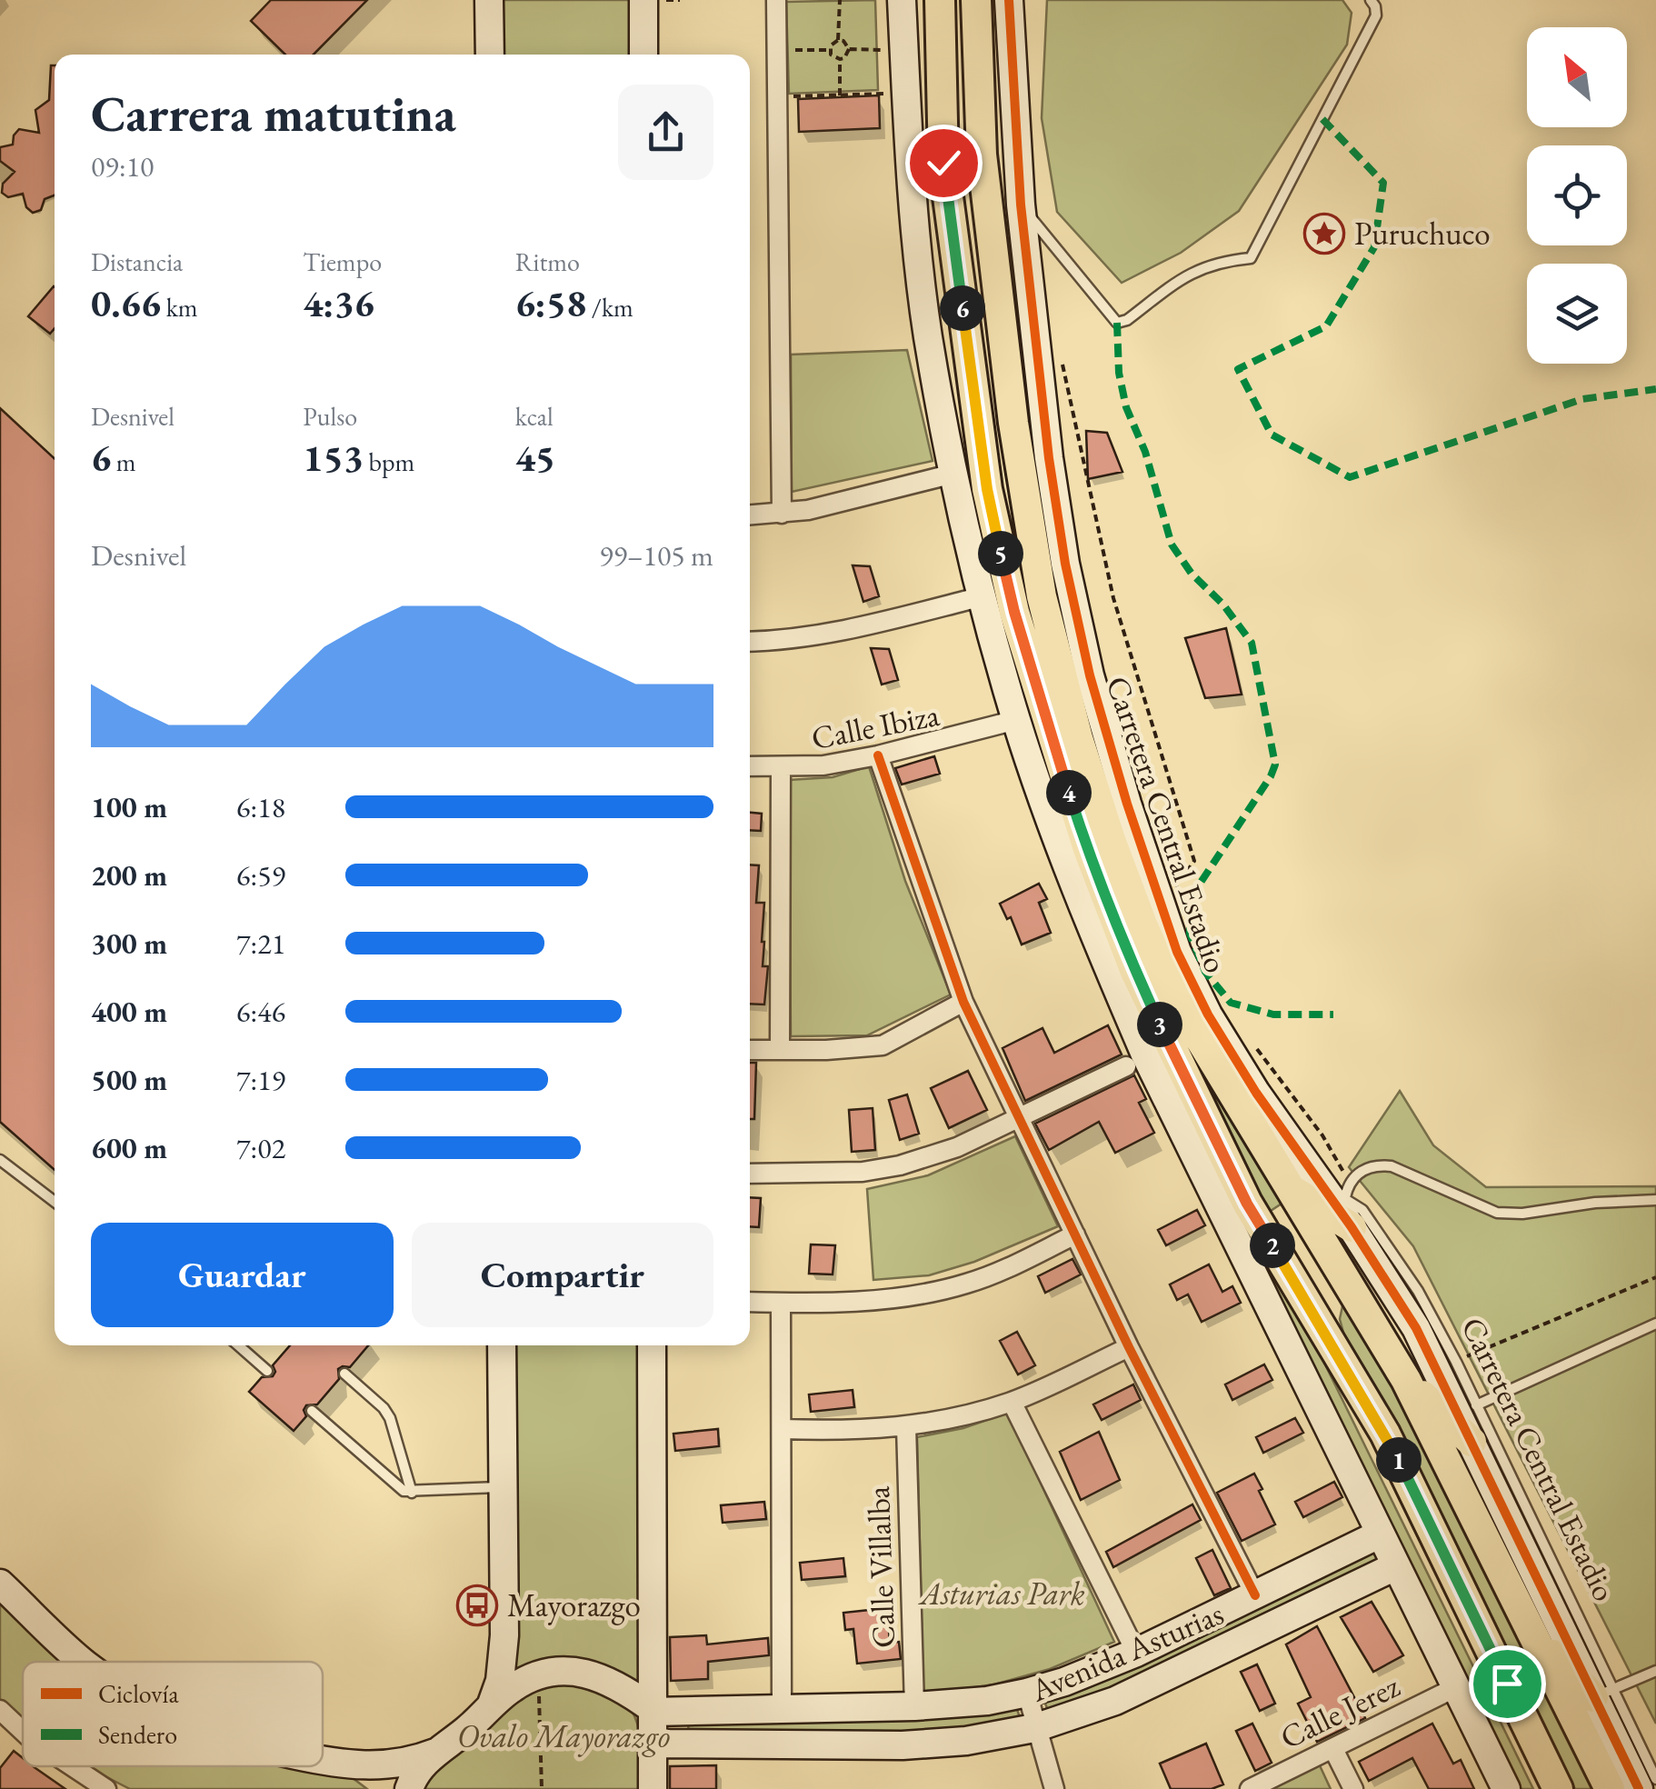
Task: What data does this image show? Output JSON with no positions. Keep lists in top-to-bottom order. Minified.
{"streets":{"street":["Calle Ibiza","Carretera Central Estadio","Calle Villalba","Avenida Asturias","Calle Jerez"]},"crossings":[["Calle Villalba","Avenida Asturias"]],"parks":["Asturias Park","Ovalo Mayorazgo"],"places":{"place":["Puruchuco"],"bus stop":["Mayorazgo"]},"legend":["Ciclovía","Sendero"],"north":"top left","page":{"heading":["Carrera matutina","09:10"],"stats":[["Distancia","0.66 km"],["Tiempo","4:36"],["Ritmo","6:58 /km"],["Desnivel","6 m"],["Pulso","153 bpm"],["kcal","45"]],"pins":["6","5","4","3","2","1"],"chart":["Desnivel","99–105 m"],"list":[{"name":"100 m","note":"6:18"},{"name":"200 m","note":"6:59"},{"name":"300 m","note":"7:21"},{"name":"400 m","note":"6:46"},{"name":"500 m","note":"7:19"},{"name":"600 m","note":"7:02"}],"buttons":["Guardar","Compartir"]}}
